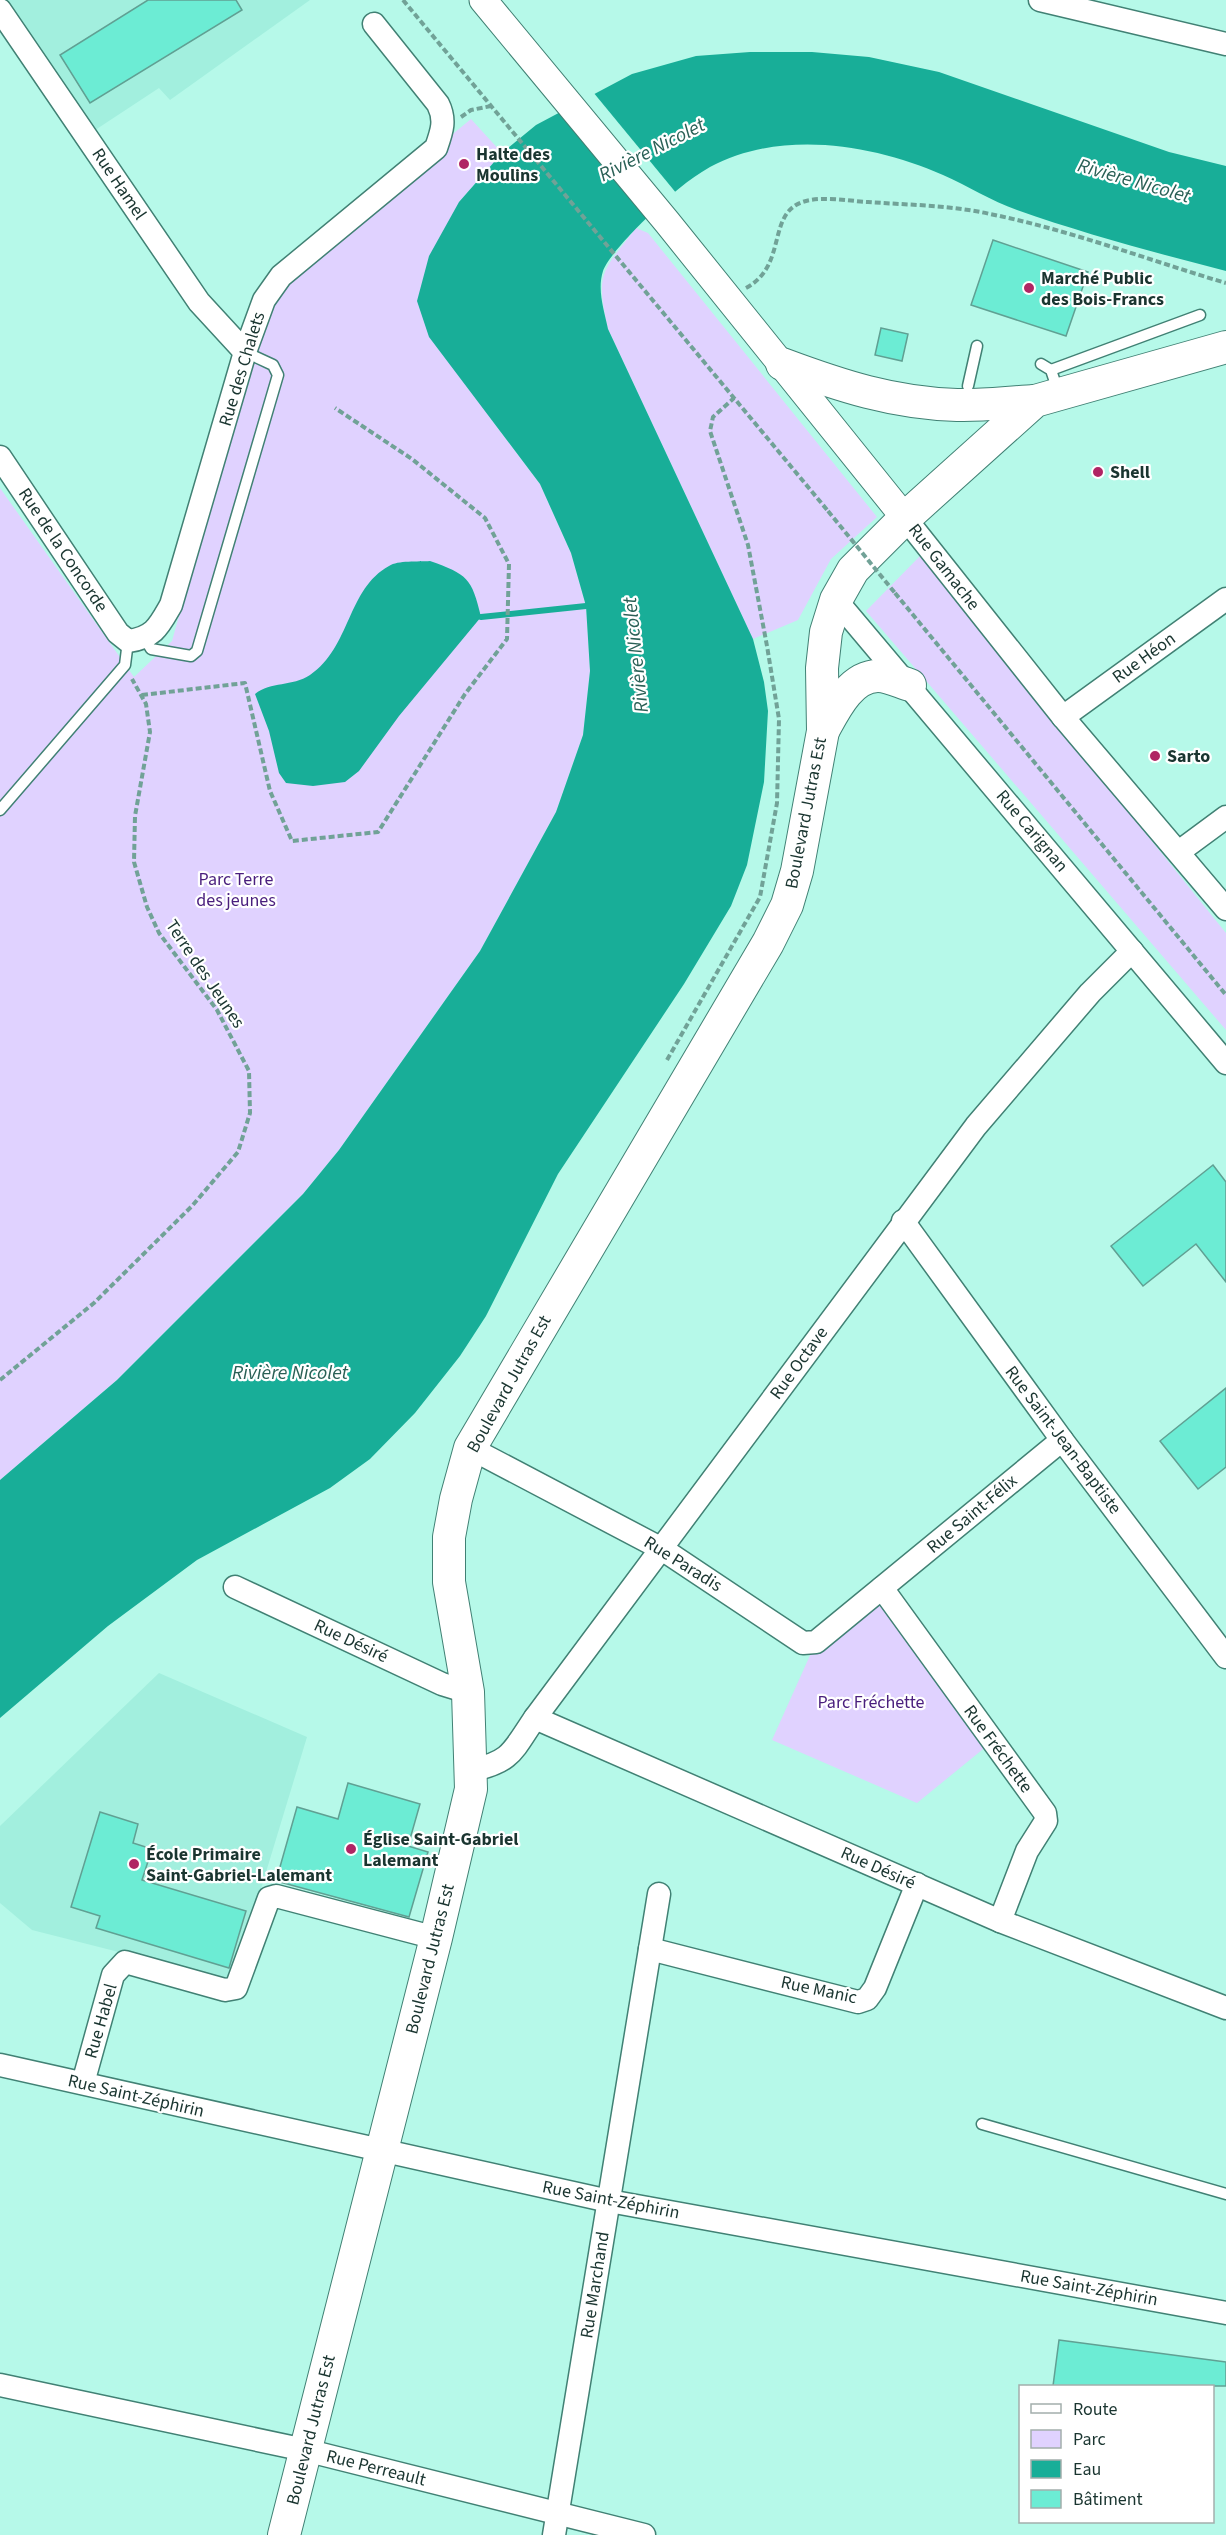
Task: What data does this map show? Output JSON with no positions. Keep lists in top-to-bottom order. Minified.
{"streets":{"main road":["Boulevard Jutras Est"],"street":["Rue Hamel","Rue des Chalets","Rue de la Concorde","Rue Gamache","Rue Héon","Rue Carignan","Rue Octave","Rue Saint-Jean-Baptiste","Rue Saint-Félix","Rue Paradis","Rue Désiré","Rue Fréchette","Rue Manic","Rue Habel","Rue Saint-Zéphirin","Rue Marchand","Rue Perreault"],"path":["Terre des Jeunes"]},"crossings":[["Rue Hamel","Rue des Chalets"],["Rue des Chalets","Rue de la Concorde"],["Rue Gamache","Rue Héon"],["Rue Gamache","Boulevard Jutras Est"],["Boulevard Jutras Est","Rue Carignan"],["Boulevard Jutras Est","Rue Octave"],["Boulevard Jutras Est","Rue Paradis"],["Boulevard Jutras Est","Rue Désiré"],["Boulevard Jutras Est","Rue Habel"],["Boulevard Jutras Est","Rue Saint-Zéphirin"],["Boulevard Jutras Est","Rue Perreault"],["Rue Carignan","Rue Octave"],["Rue Octave","Rue Saint-Jean-Baptiste"],["Rue Octave","Rue Paradis"],["Rue Octave","Rue Désiré"],["Rue Saint-Jean-Baptiste","Rue Saint-Félix"],["Rue Saint-Félix","Rue Paradis"],["Rue Saint-Félix","Rue Fréchette"],["Rue Paradis","Rue Fréchette"],["Rue Désiré","Rue Fréchette"],["Rue Désiré","Rue Manic"],["Rue Manic","Rue Marchand"],["Rue Habel","Rue Saint-Zéphirin"],["Rue Saint-Zéphirin","Rue Marchand"],["Rue Marchand","Rue Perreault"]],"water":["Rivière Nicolet"],"parks":["Parc Terre des jeunes","Parc Fréchette"],"places":["Halte des Moulins","Marché Public des Bois-Francs","Shell","Sarto","Église Saint-Gabriel Lalemant","École Primaire Saint-Gabriel-Lalemant"],"legend":["Route","Parc","Eau","Bâtiment"]}
